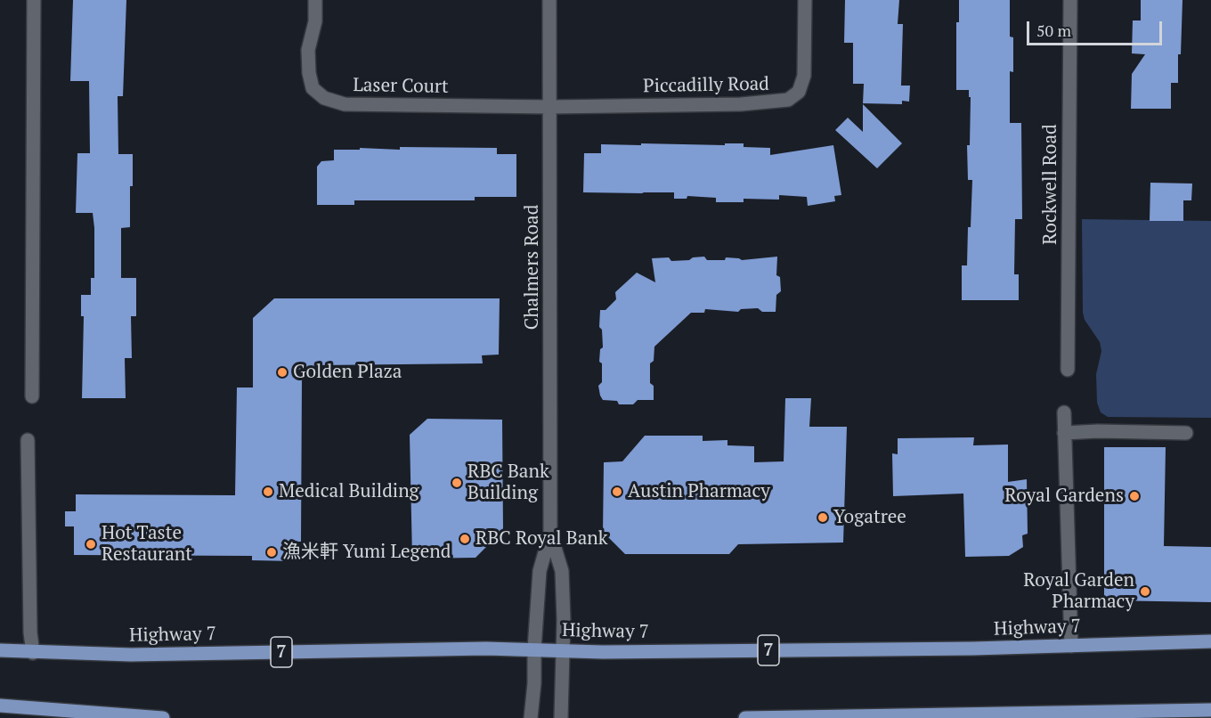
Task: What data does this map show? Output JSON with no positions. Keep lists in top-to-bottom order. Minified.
{"streets":{"main road":["Highway 7","7"],"street":["Piccadilly Road","Laser Court","Rockwell Road","Chalmers Road"]},"crossings":[["Piccadilly Road","Laser Court"],["Piccadilly Road","Chalmers Road"],["Laser Court","Chalmers Road"],["Chalmers Road","Highway 7"]],"places":["Golden Plaza","RBC Bank Building","Medical Building","Austin Pharmacy","Royal Gardens","Yogatree","RBC Royal Bank","Hot Taste Restaurant","漁米軒 Yumi Legend","Royal Garden Pharmacy"],"scale_bar":"50 m"}
